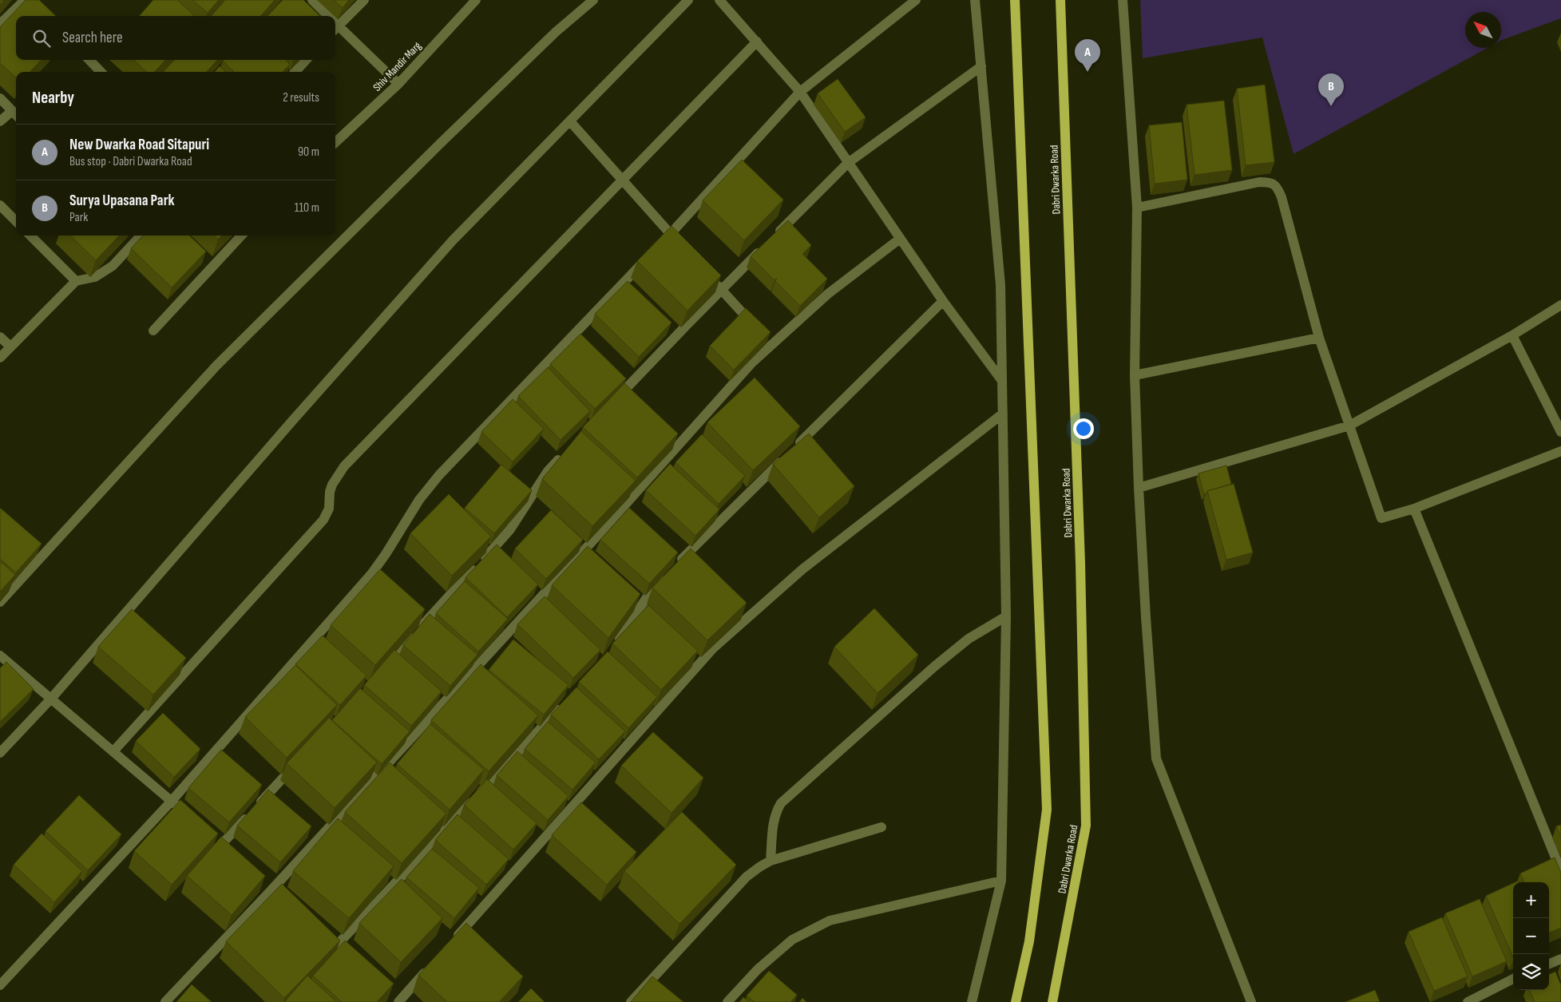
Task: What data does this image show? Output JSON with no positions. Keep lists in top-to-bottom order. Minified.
{"streets":{"main road":["Dabri Dwarka Road"],"street":["Shiv Mandir Marg"]},"north":"top left","page":{"search":"Search here","pins":["A","B"],"heading":["Nearby","2 results"],"list":[{"mark":"A","name":"New Dwarka Road Sitapuri","note":"Bus stop · Dabri Dwarka Road","value":"90 m"},{"mark":"B","name":"Surya Upasana Park","note":"Park","value":"110 m"}],"map_buttons":["+","−"]}}
